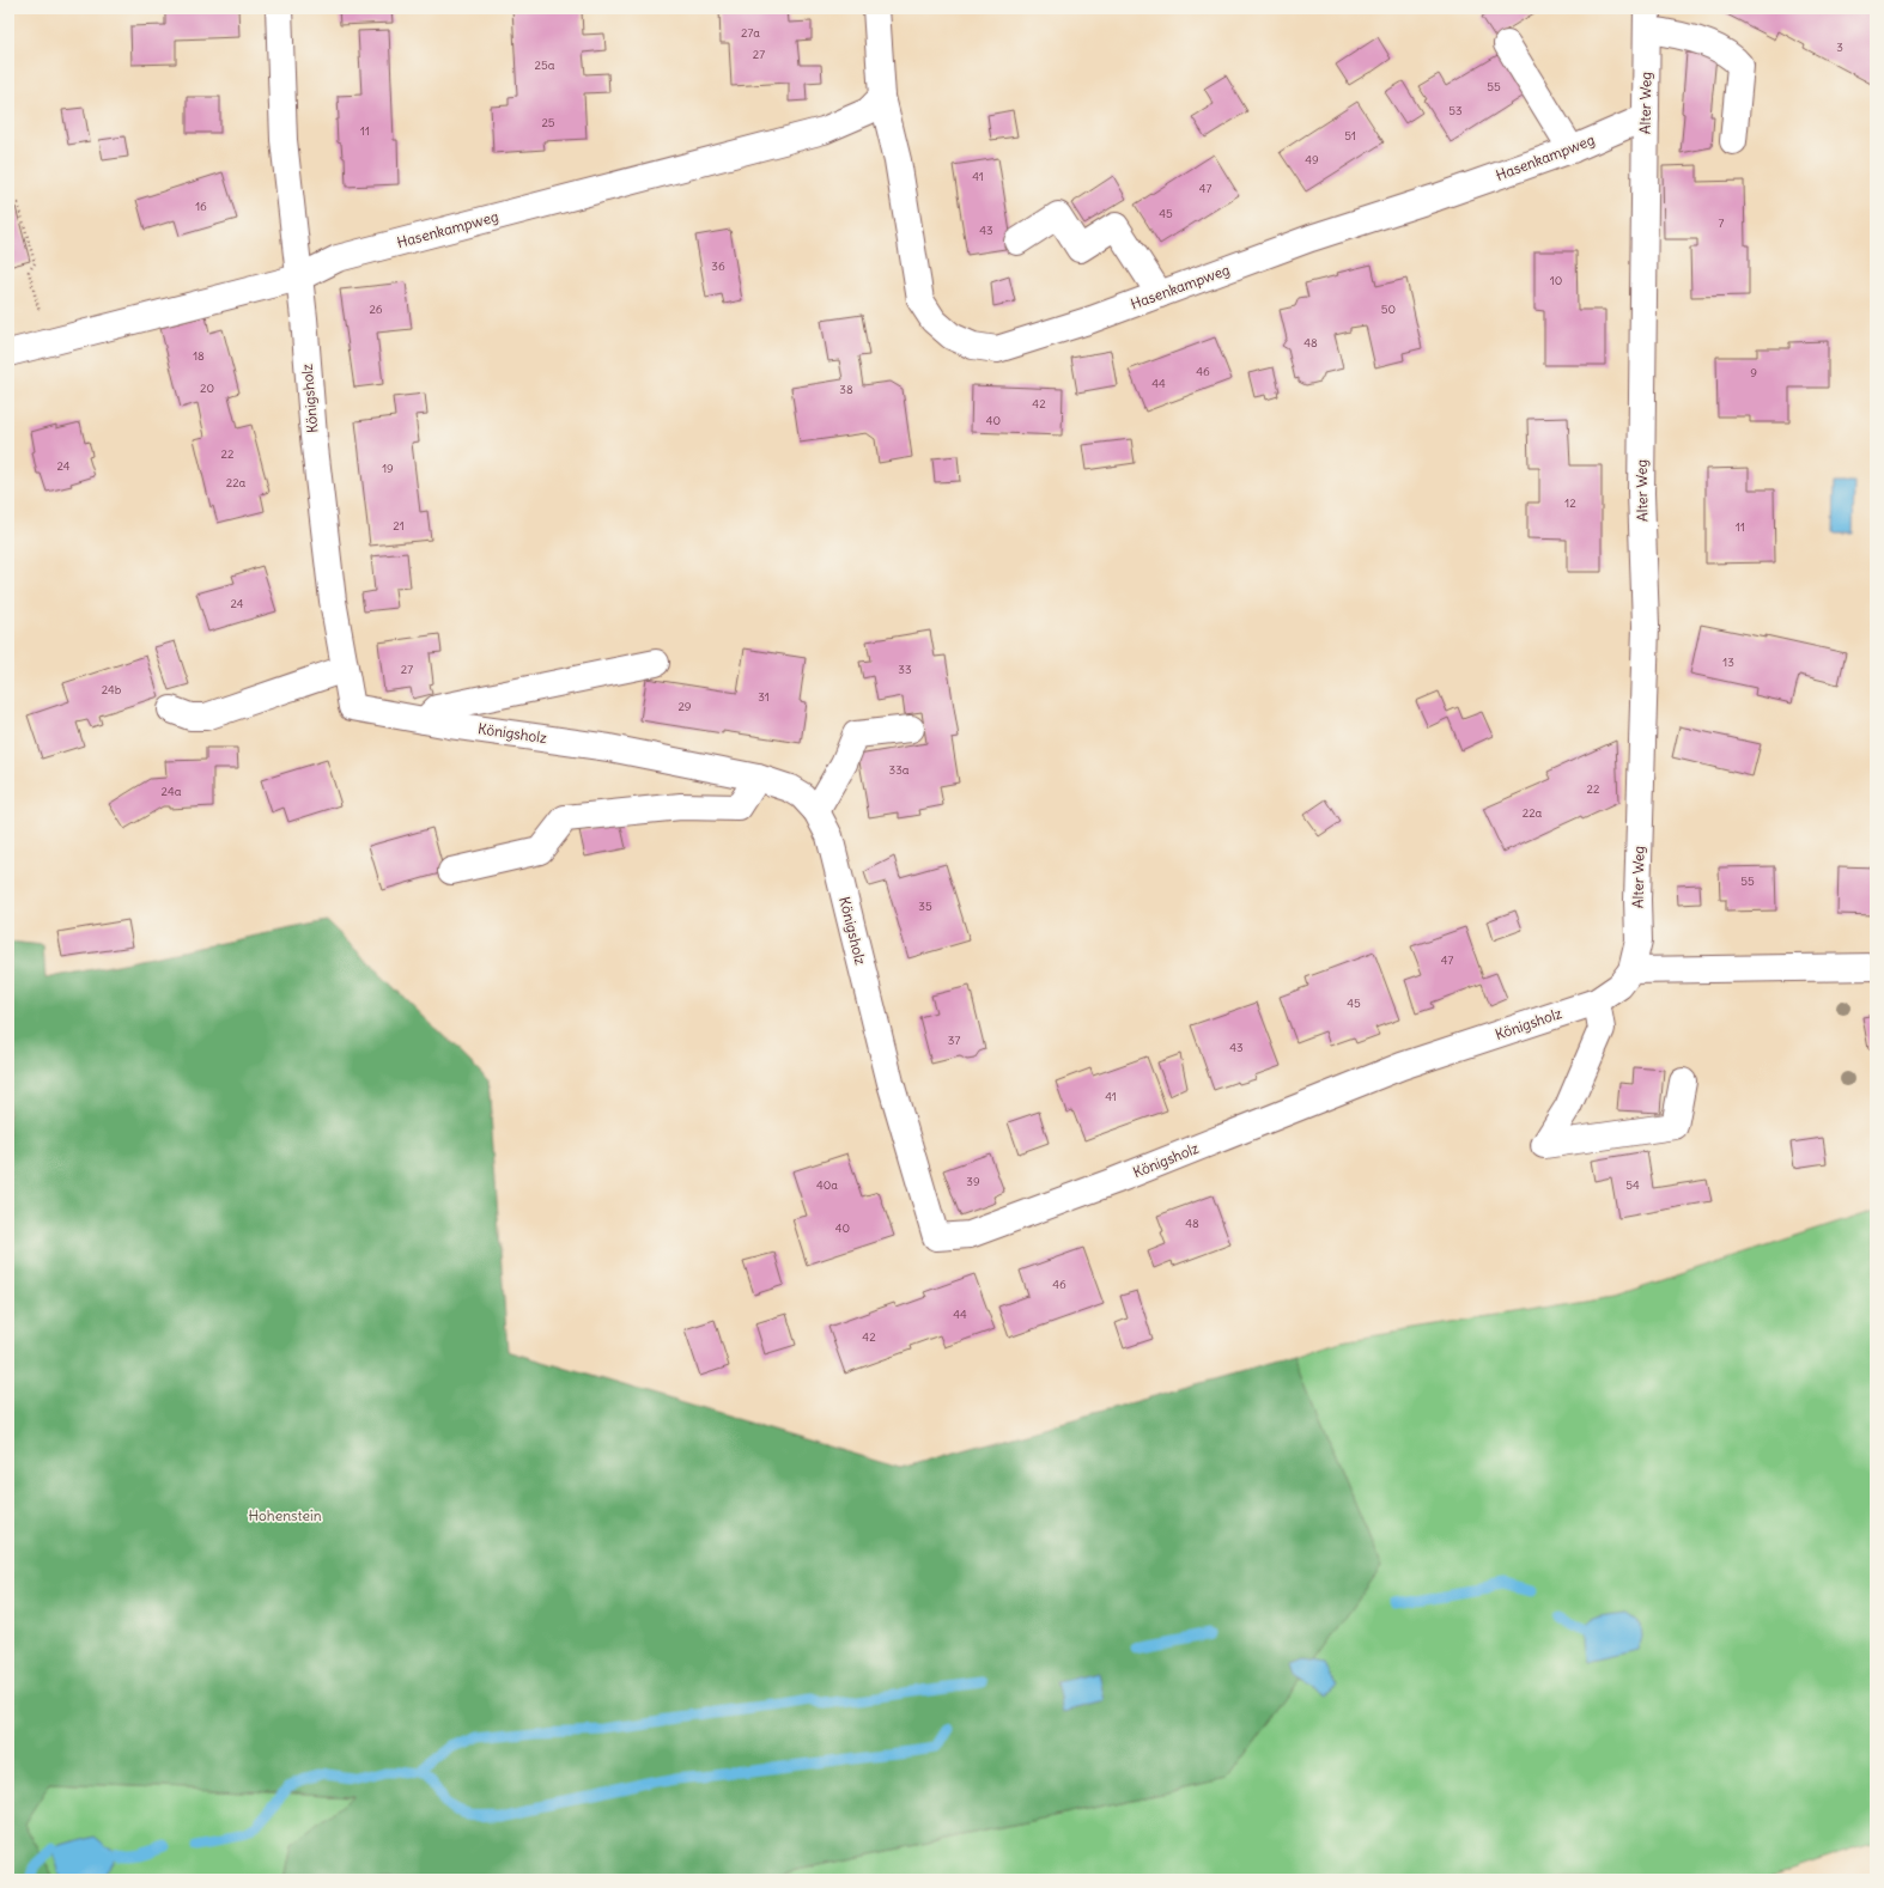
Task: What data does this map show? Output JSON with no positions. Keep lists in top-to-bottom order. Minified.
{"streets":{"street":["Alter Weg","Hasenkampweg","Königsholz"]},"crossings":[["Alter Weg","Hasenkampweg"],["Alter Weg","Königsholz"],["Hasenkampweg","Königsholz"]],"parks":["Hohenstein"],"house_numbers":["27a","3","27","25a","55","53","25","11","51","49","41","47","16","45","7","43","36","10","26","50","48","18","46","9","44","20","38","42","40","22","24","19","22a","12","21","11","24","13","27","33","24b","31","29","33a","22","24a","22a","55","35","47","45","37","43","41","39","40a","54","48","40","46","44","42"]}
